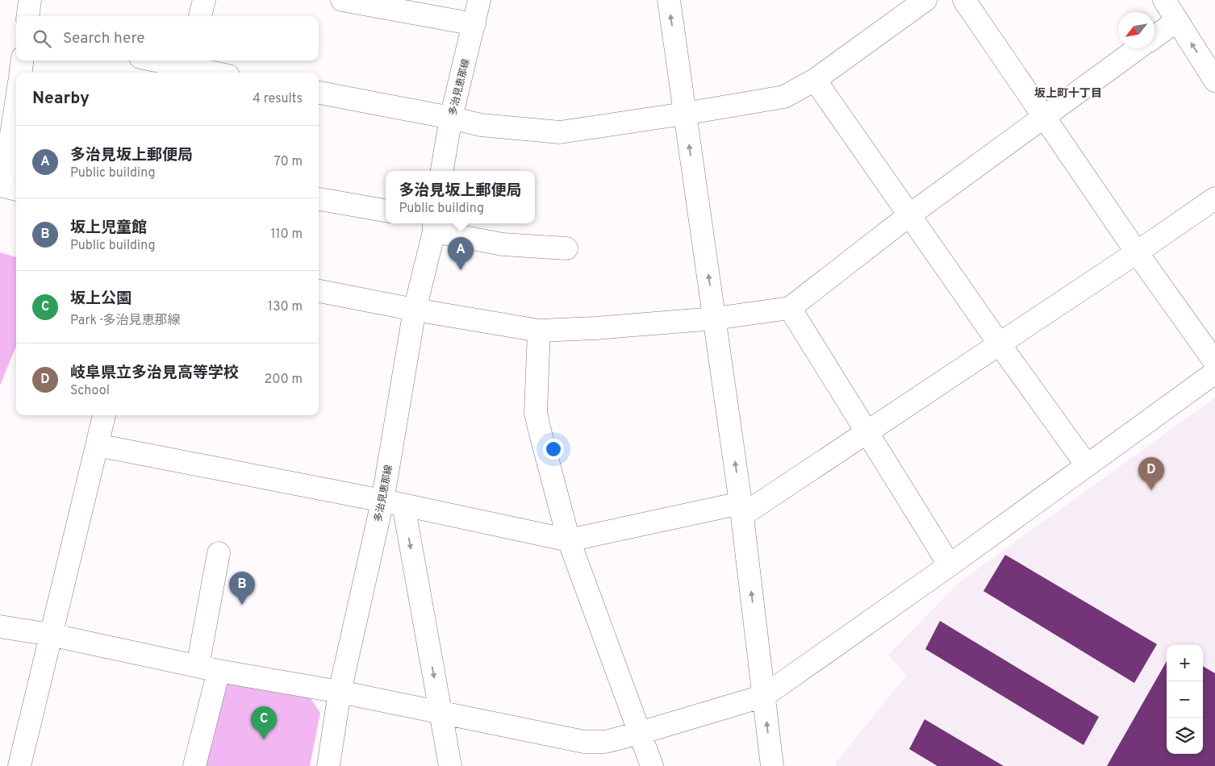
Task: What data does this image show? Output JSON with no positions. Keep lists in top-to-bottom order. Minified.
{"streets":{"street":["多治見恵那線"]},"districts":["坂上町十丁目"],"north":"bottom left","page":{"search":"Search here","heading":["Nearby","4 results"],"list":[{"mark":"A","name":"多治見坂上郵便局","note":"Public building","value":"70 m"},{"mark":"B","name":"坂上児童館","note":"Public building","value":"110 m"},{"mark":"C","name":"坂上公園","note":"Park · 多治見恵那線","value":"130 m"},{"mark":"D","name":"岐阜県立多治見高等学校","note":"School","value":"200 m"}],"popup":["多治見坂上郵便局","Public building"],"pins":["A","D","B","C"],"map_buttons":["+","−"]}}
